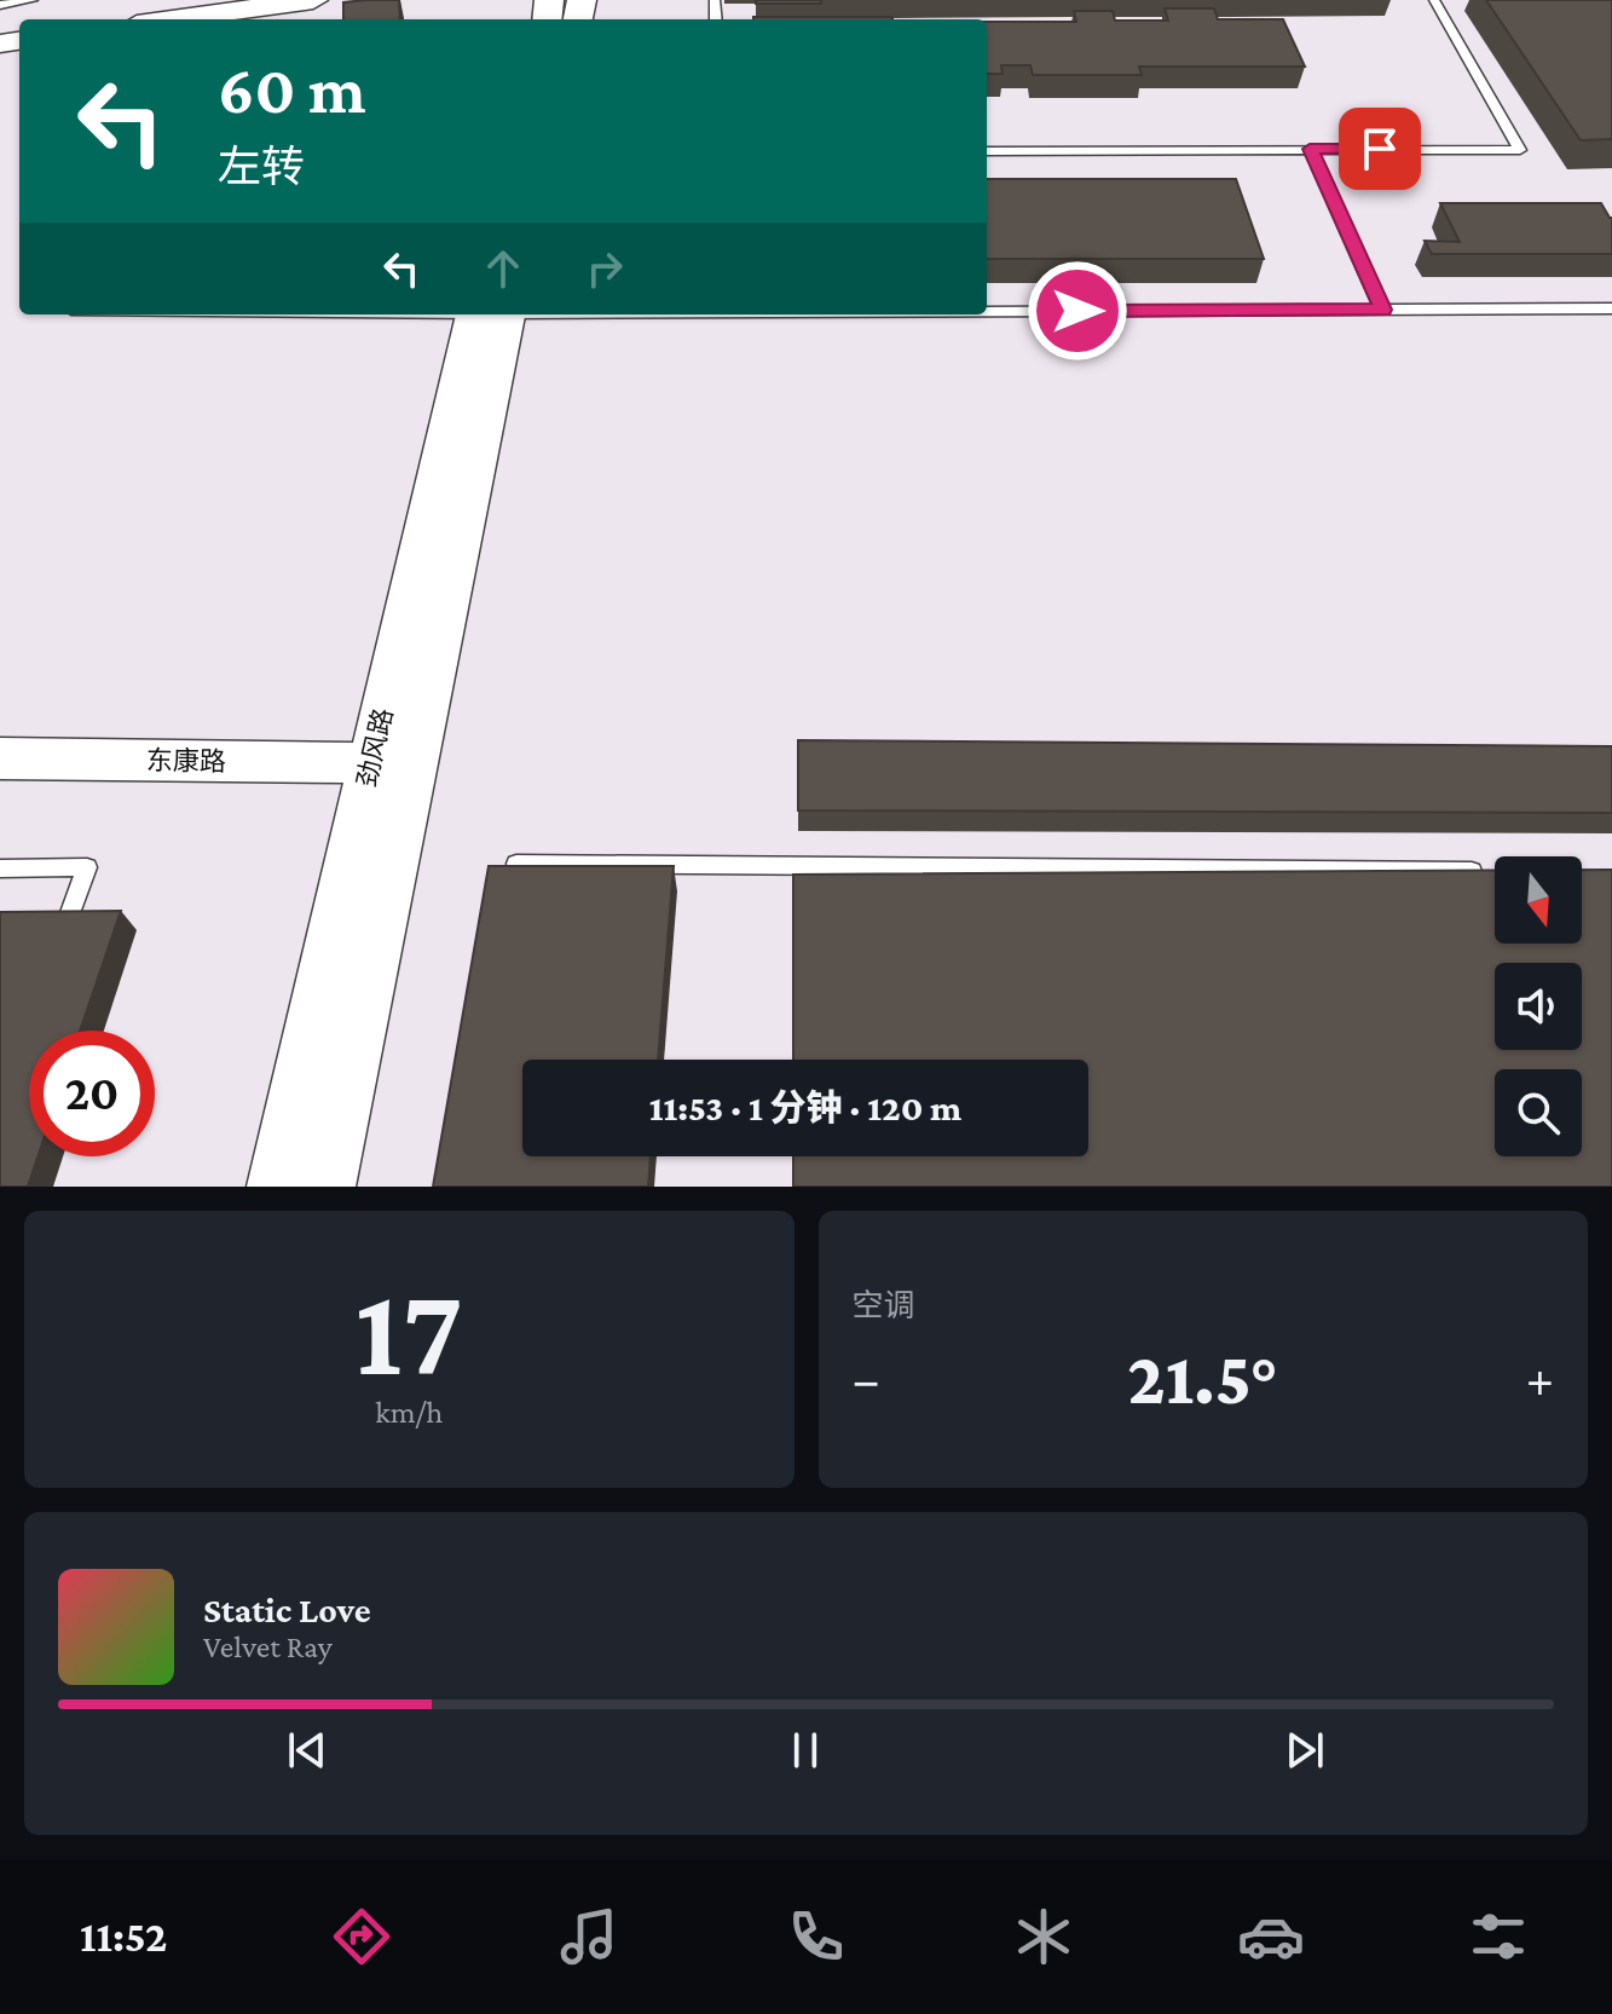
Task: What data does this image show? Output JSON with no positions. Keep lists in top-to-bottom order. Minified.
{"streets":{"street":["劲风路","东康路"]},"crossings":[["劲风路","东康路"]],"north":"bottom","page":{"turn":["60 m","左转"],"limit":"20","trip":"11:53 · 1 分钟 · 120 m","tile":[["17","km/h"],"空调"],"heat":["−","21.5°","+"],"song":["Static Love","Velvet Ray"],"tabs":"11:52"}}
